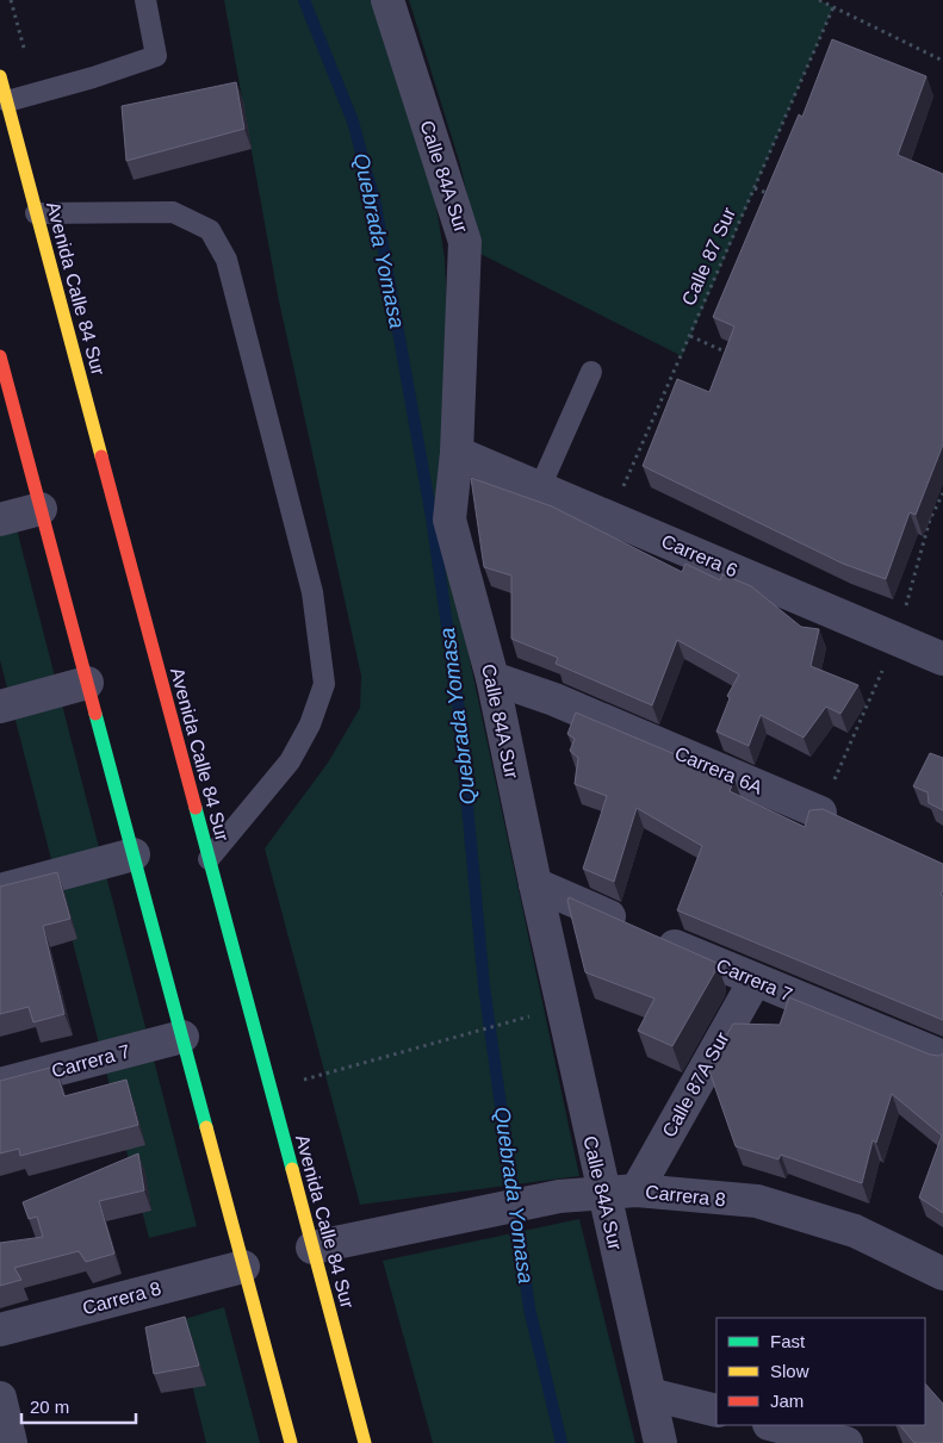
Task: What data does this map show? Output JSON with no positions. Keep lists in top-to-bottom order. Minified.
{"streets":{"highway":["Avenida Calle 84 Sur"],"street":["Calle 84A Sur","Carrera 6","Carrera 6A","Carrera 7","Calle 87A Sur","Carrera 8"],"path":["Calle 87 Sur"]},"crossings":[["Calle 84A Sur","Carrera 6"],["Calle 84A Sur","Carrera 6A"],["Calle 84A Sur","Carrera 7"],["Calle 84A Sur","Carrera 8"],["Calle 87 Sur","Carrera 6"],["Avenida Calle 84 Sur","Carrera 8"],["Carrera 7","Calle 87A Sur"],["Calle 87A Sur","Carrera 8"]],"water":["Quebrada Yomasa"],"legend":["Fast","Slow","Jam"],"scale_bar":"20 m"}
